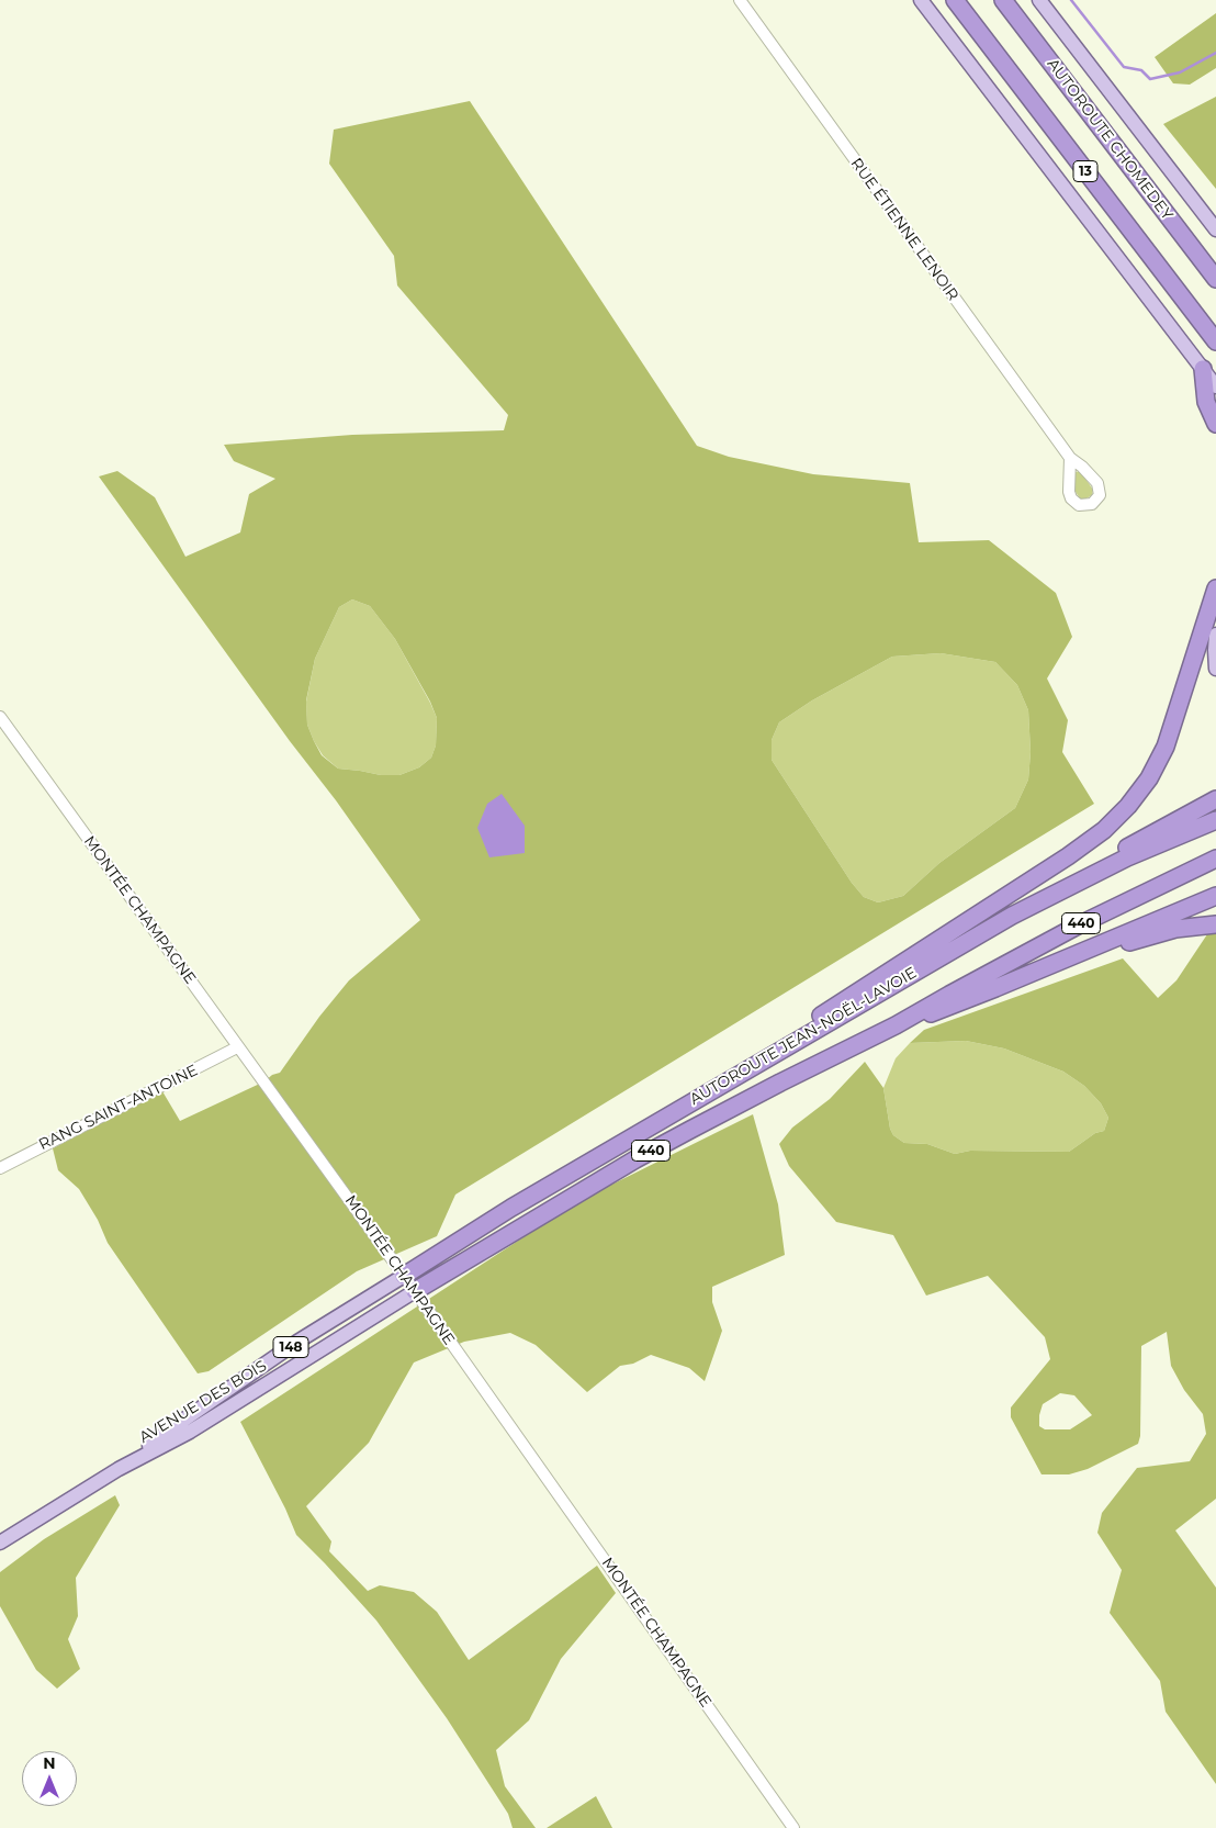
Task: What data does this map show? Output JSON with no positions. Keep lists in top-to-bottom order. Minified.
{"streets":{"highway":["AUTOROUTE CHOMEDEY","13","440","AUTOROUTE JEAN-NOËL-LAVOIE"],"main road":["148","AVENUE DES BOIS"],"street":["RUE ÉTIENNE LENOIR","MONTÉE CHAMPAGNE","RANG SAINT-ANTOINE"]},"crossings":[["MONTÉE CHAMPAGNE","AUTOROUTE JEAN-NOËL-LAVOIE"],["MONTÉE CHAMPAGNE","RANG SAINT-ANTOINE"],["MONTÉE CHAMPAGNE","AVENUE DES BOIS"],["AUTOROUTE JEAN-NOËL-LAVOIE","AVENUE DES BOIS"]],"north":"top"}
